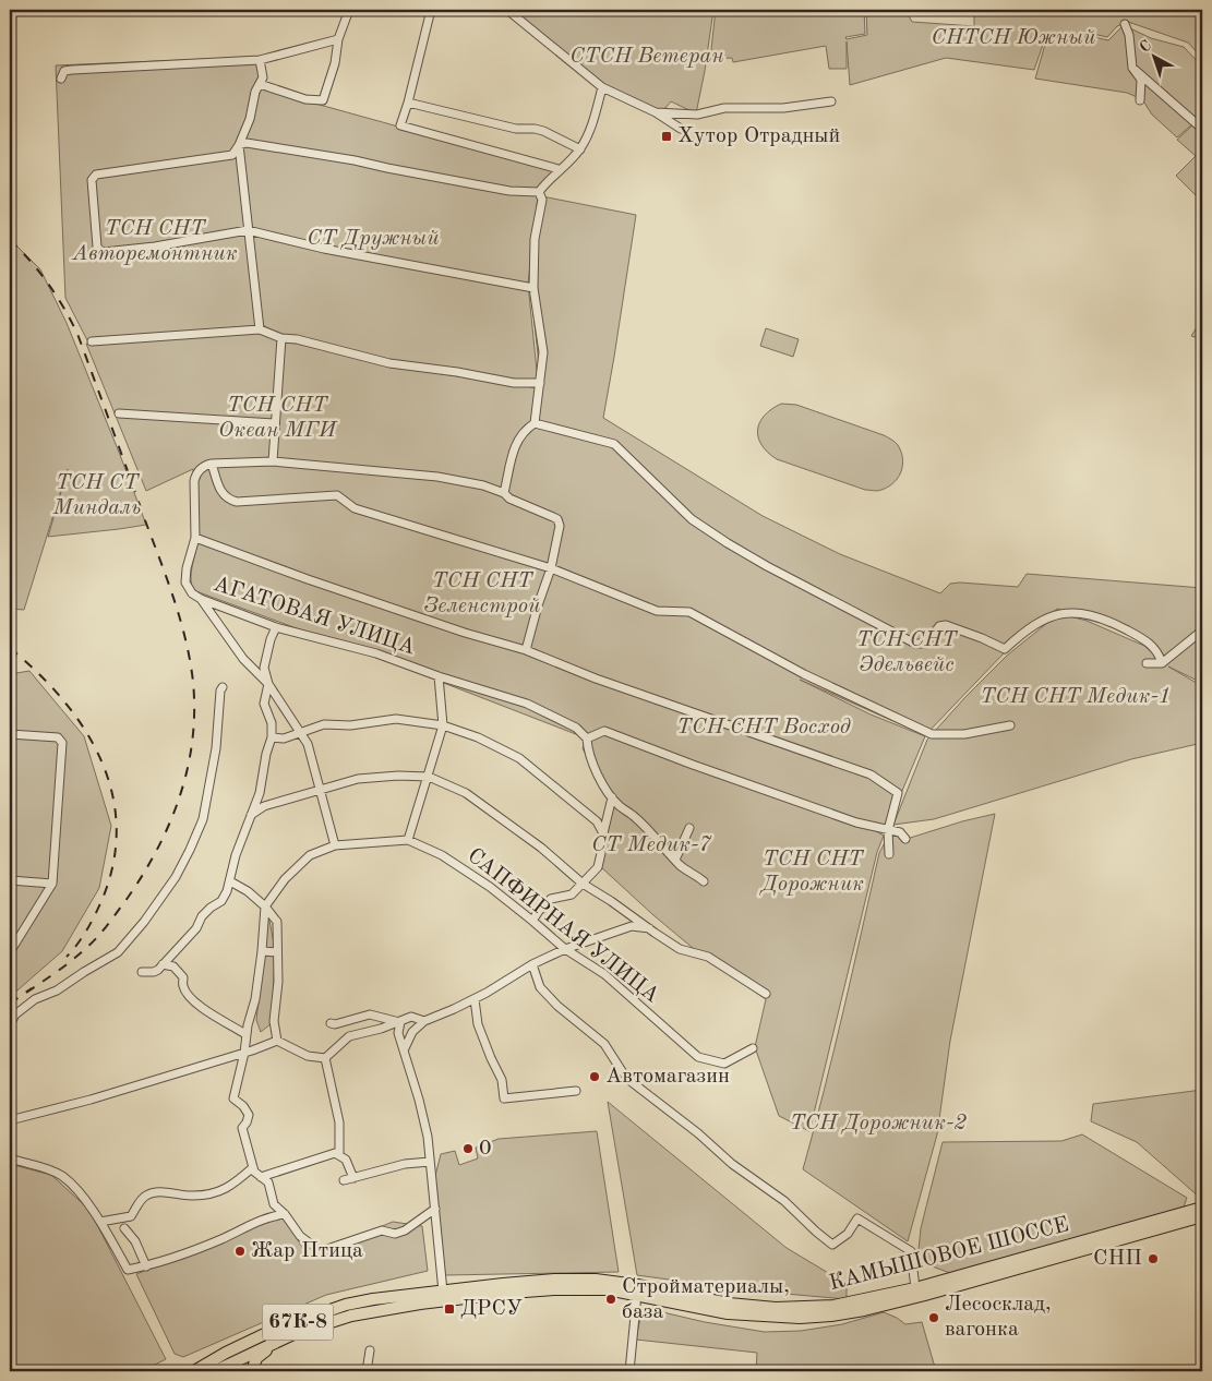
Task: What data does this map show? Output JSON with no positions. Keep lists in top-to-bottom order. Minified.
{"streets":{"main road":["КАМЫШОВОЕ ШОССЕ","67К-8"],"street":["АГАТОВАЯ УЛИЦА","САПФИРНАЯ УЛИЦА"]},"parks":["СНТСН Южный","СТСН Ветеран","ТСН СНТ Авторемонтник","СТ Дружный","ТСН СНТ Океан МГИ","ТСН СТ Миндаль","ТСН СНТ Зеленстрой","ТСН СНТ Эдельвейс","ТСН СНТ Медик-1","ТСН СНТ Восход","СТ Медик-7","ТСН СНТ Дорожник","ТСН Дорожник-2"],"places":{"transit":["Хутор Отрадный","ДРСУ"],"other":["Автомагазин","0","Жар Птица","СНП","Стройматериалы, база","Лесосклад, вагонка"]},"north":"top left"}
